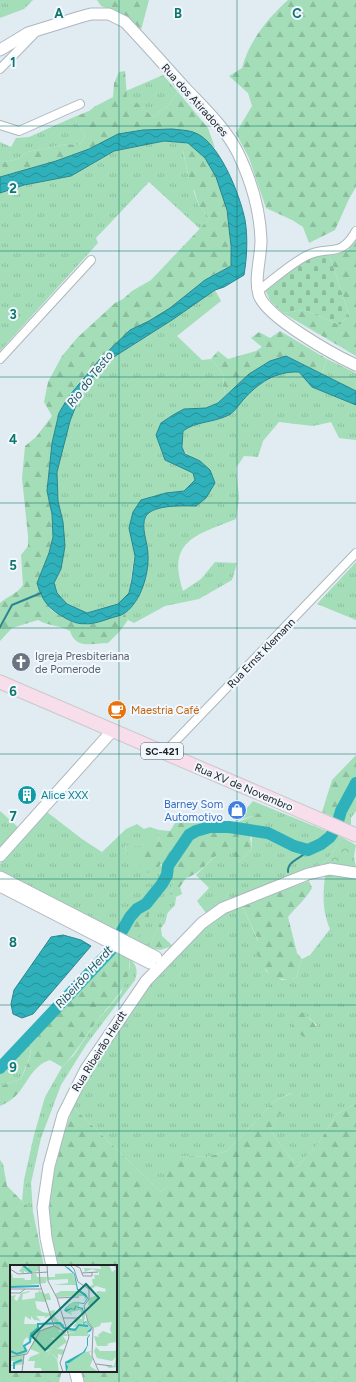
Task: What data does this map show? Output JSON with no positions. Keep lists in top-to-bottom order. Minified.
{"streets":{"main road":["SC-421","Rua XV de Novembro"],"street":["Rua dos Atiradores","Rua Ernst Klemann","Rua Ribeirão Herdt"]},"crossings":[["Rua Ernst Klemann","Rua XV de Novembro"]],"water":["Rio do Testo","Ribeirão Herdt"],"places":{"church":["Igreja Presbiteriana de Pomerode"],"cafe":["Maestria Café"],"building":["Alice XXX"],"shop":["Barney Som Automotivo"]},"grid":{"columns":["A","B","C"],"rows":["1","2","3","4","5","6","7","8","9"]}}
